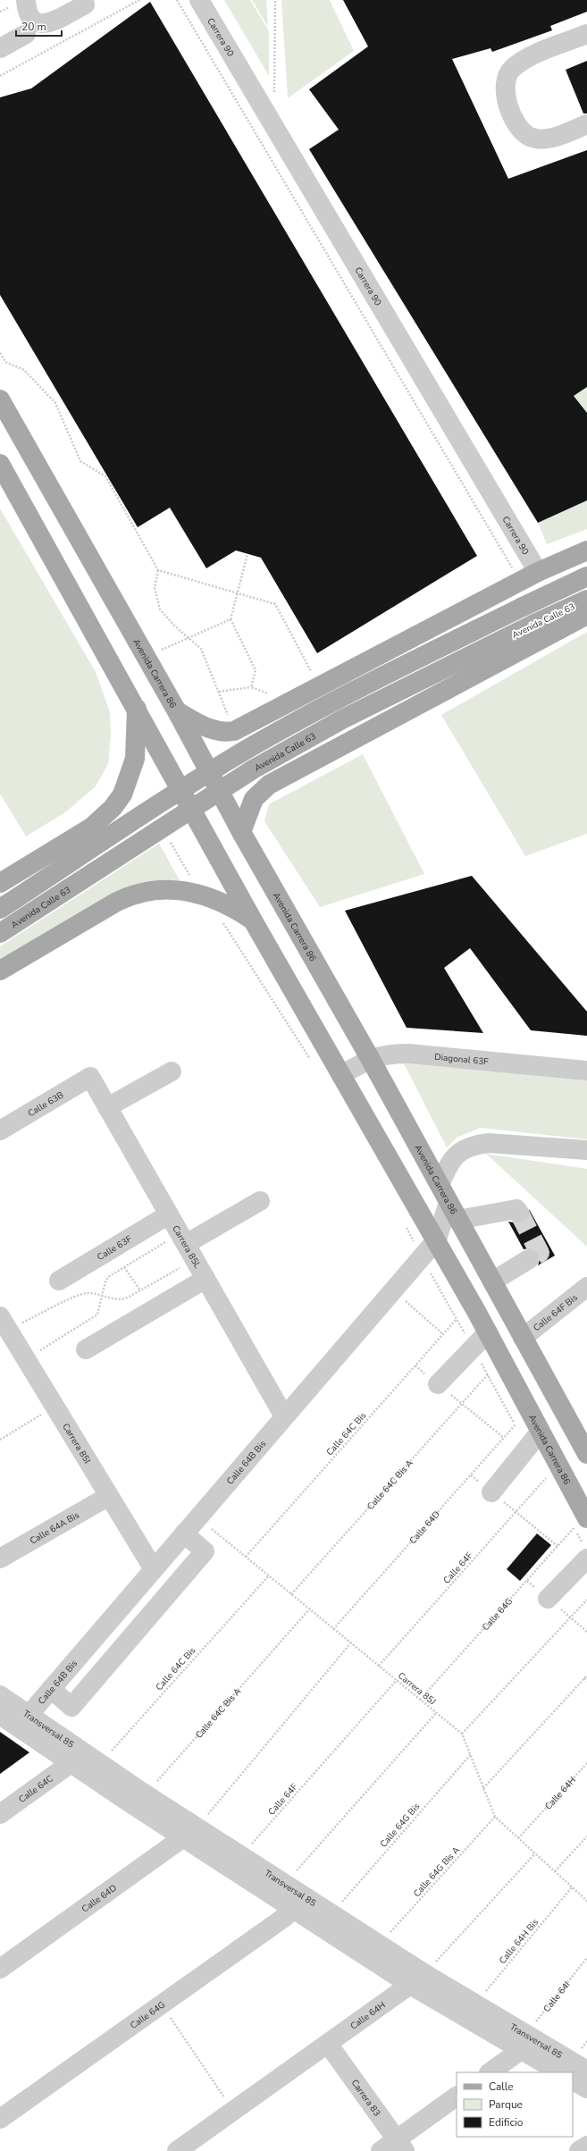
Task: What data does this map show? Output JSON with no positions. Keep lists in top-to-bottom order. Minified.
{"streets":{"main road":["Avenida Calle 63","Avenida Carrera 86"],"street":["Carrera 90","Diagonal 63F","Calle 63B","Carrera 85L","Calle 63F","Calle 64F Bis","Carrera 85I","Calle 64B Bis","Calle 64D","Calle 64A Bis","Calle 64G","Transversal 85","Calle 64C","Calle 64H","Carrera 83"],"path":["Calle 64C Bis","Calle 64C Bis A","Calle 64F","Carrera 85J","Calle 64G Bis","Calle 64G Bis A","Calle 64H Bis","Calle 64I"]},"crossings":[["Avenida Carrera 86","Diagonal 63F"],["Avenida Carrera 86","Calle 64F Bis"],["Avenida Carrera 86","Calle 64B Bis"],["Avenida Carrera 86","Calle 64G"],["Calle 63B","Carrera 85L"],["Carrera 85L","Calle 63F"],["Carrera 85L","Calle 64B Bis"],["Calle 64C Bis","Carrera 85J"],["Carrera 85I","Calle 64B Bis"],["Carrera 85I","Calle 64A Bis"],["Calle 64B Bis","Carrera 85J"],["Calle 64B Bis","Transversal 85"],["Calle 64C Bis A","Carrera 85J"],["Calle 64D","Carrera 85J"],["Calle 64D","Transversal 85"],["Calle 64F","Carrera 85J"],["Calle 64G","Carrera 85J"],["Calle 64G","Transversal 85"],["Carrera 85J","Calle 64H"],["Carrera 85J","Calle 64G Bis"],["Carrera 85J","Calle 64G Bis A"],["Carrera 85J","Calle 64H Bis"],["Transversal 85","Calle 64C"],["Transversal 85","Calle 64H"],["Transversal 85","Calle 64H Bis"],["Transversal 85","Calle 64I"],["Calle 64H","Carrera 83"]],"legend":["Calle","Parque","Edificio"],"scale_bar":"20 m"}
